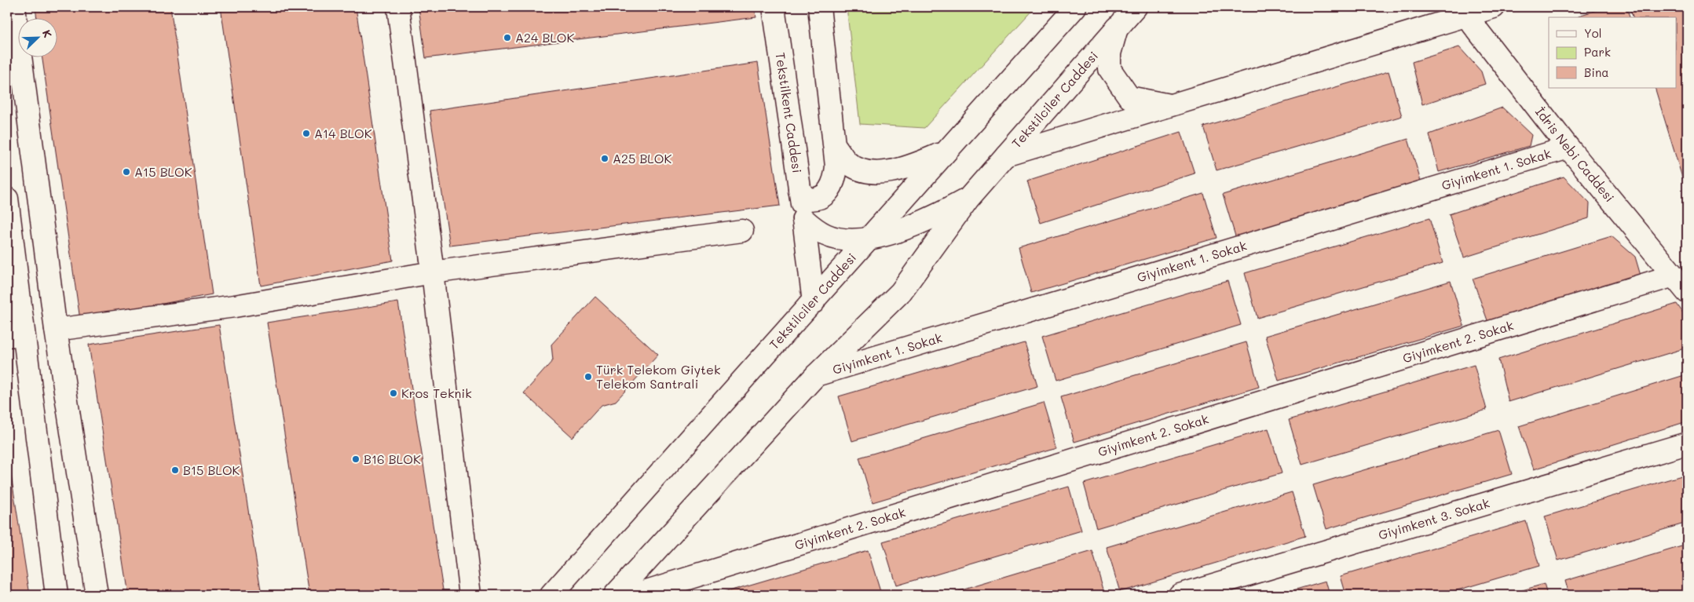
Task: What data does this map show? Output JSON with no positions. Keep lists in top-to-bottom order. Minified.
{"streets":{"street":["Tekstilciler Caddesi","Tekstilkent Caddesi","İdris Nebi Caddesi","Giyimkent 1. Sokak","Giyimkent 2. Sokak","Giyimkent 3. Sokak"]},"crossings":[["Tekstilciler Caddesi","Tekstilkent Caddesi"],["Tekstilciler Caddesi","Giyimkent 1. Sokak"],["İdris Nebi Caddesi","Giyimkent 1. Sokak"],["İdris Nebi Caddesi","Giyimkent 2. Sokak"]],"places":["A24 BLOK","A14 BLOK","A25 BLOK","A15 BLOK","Türk Telekom Giytek Telekom Santrali","Kros Teknik","B16 BLOK","B15 BLOK"],"legend":["Yol","Park","Bina"],"north":"top right"}
